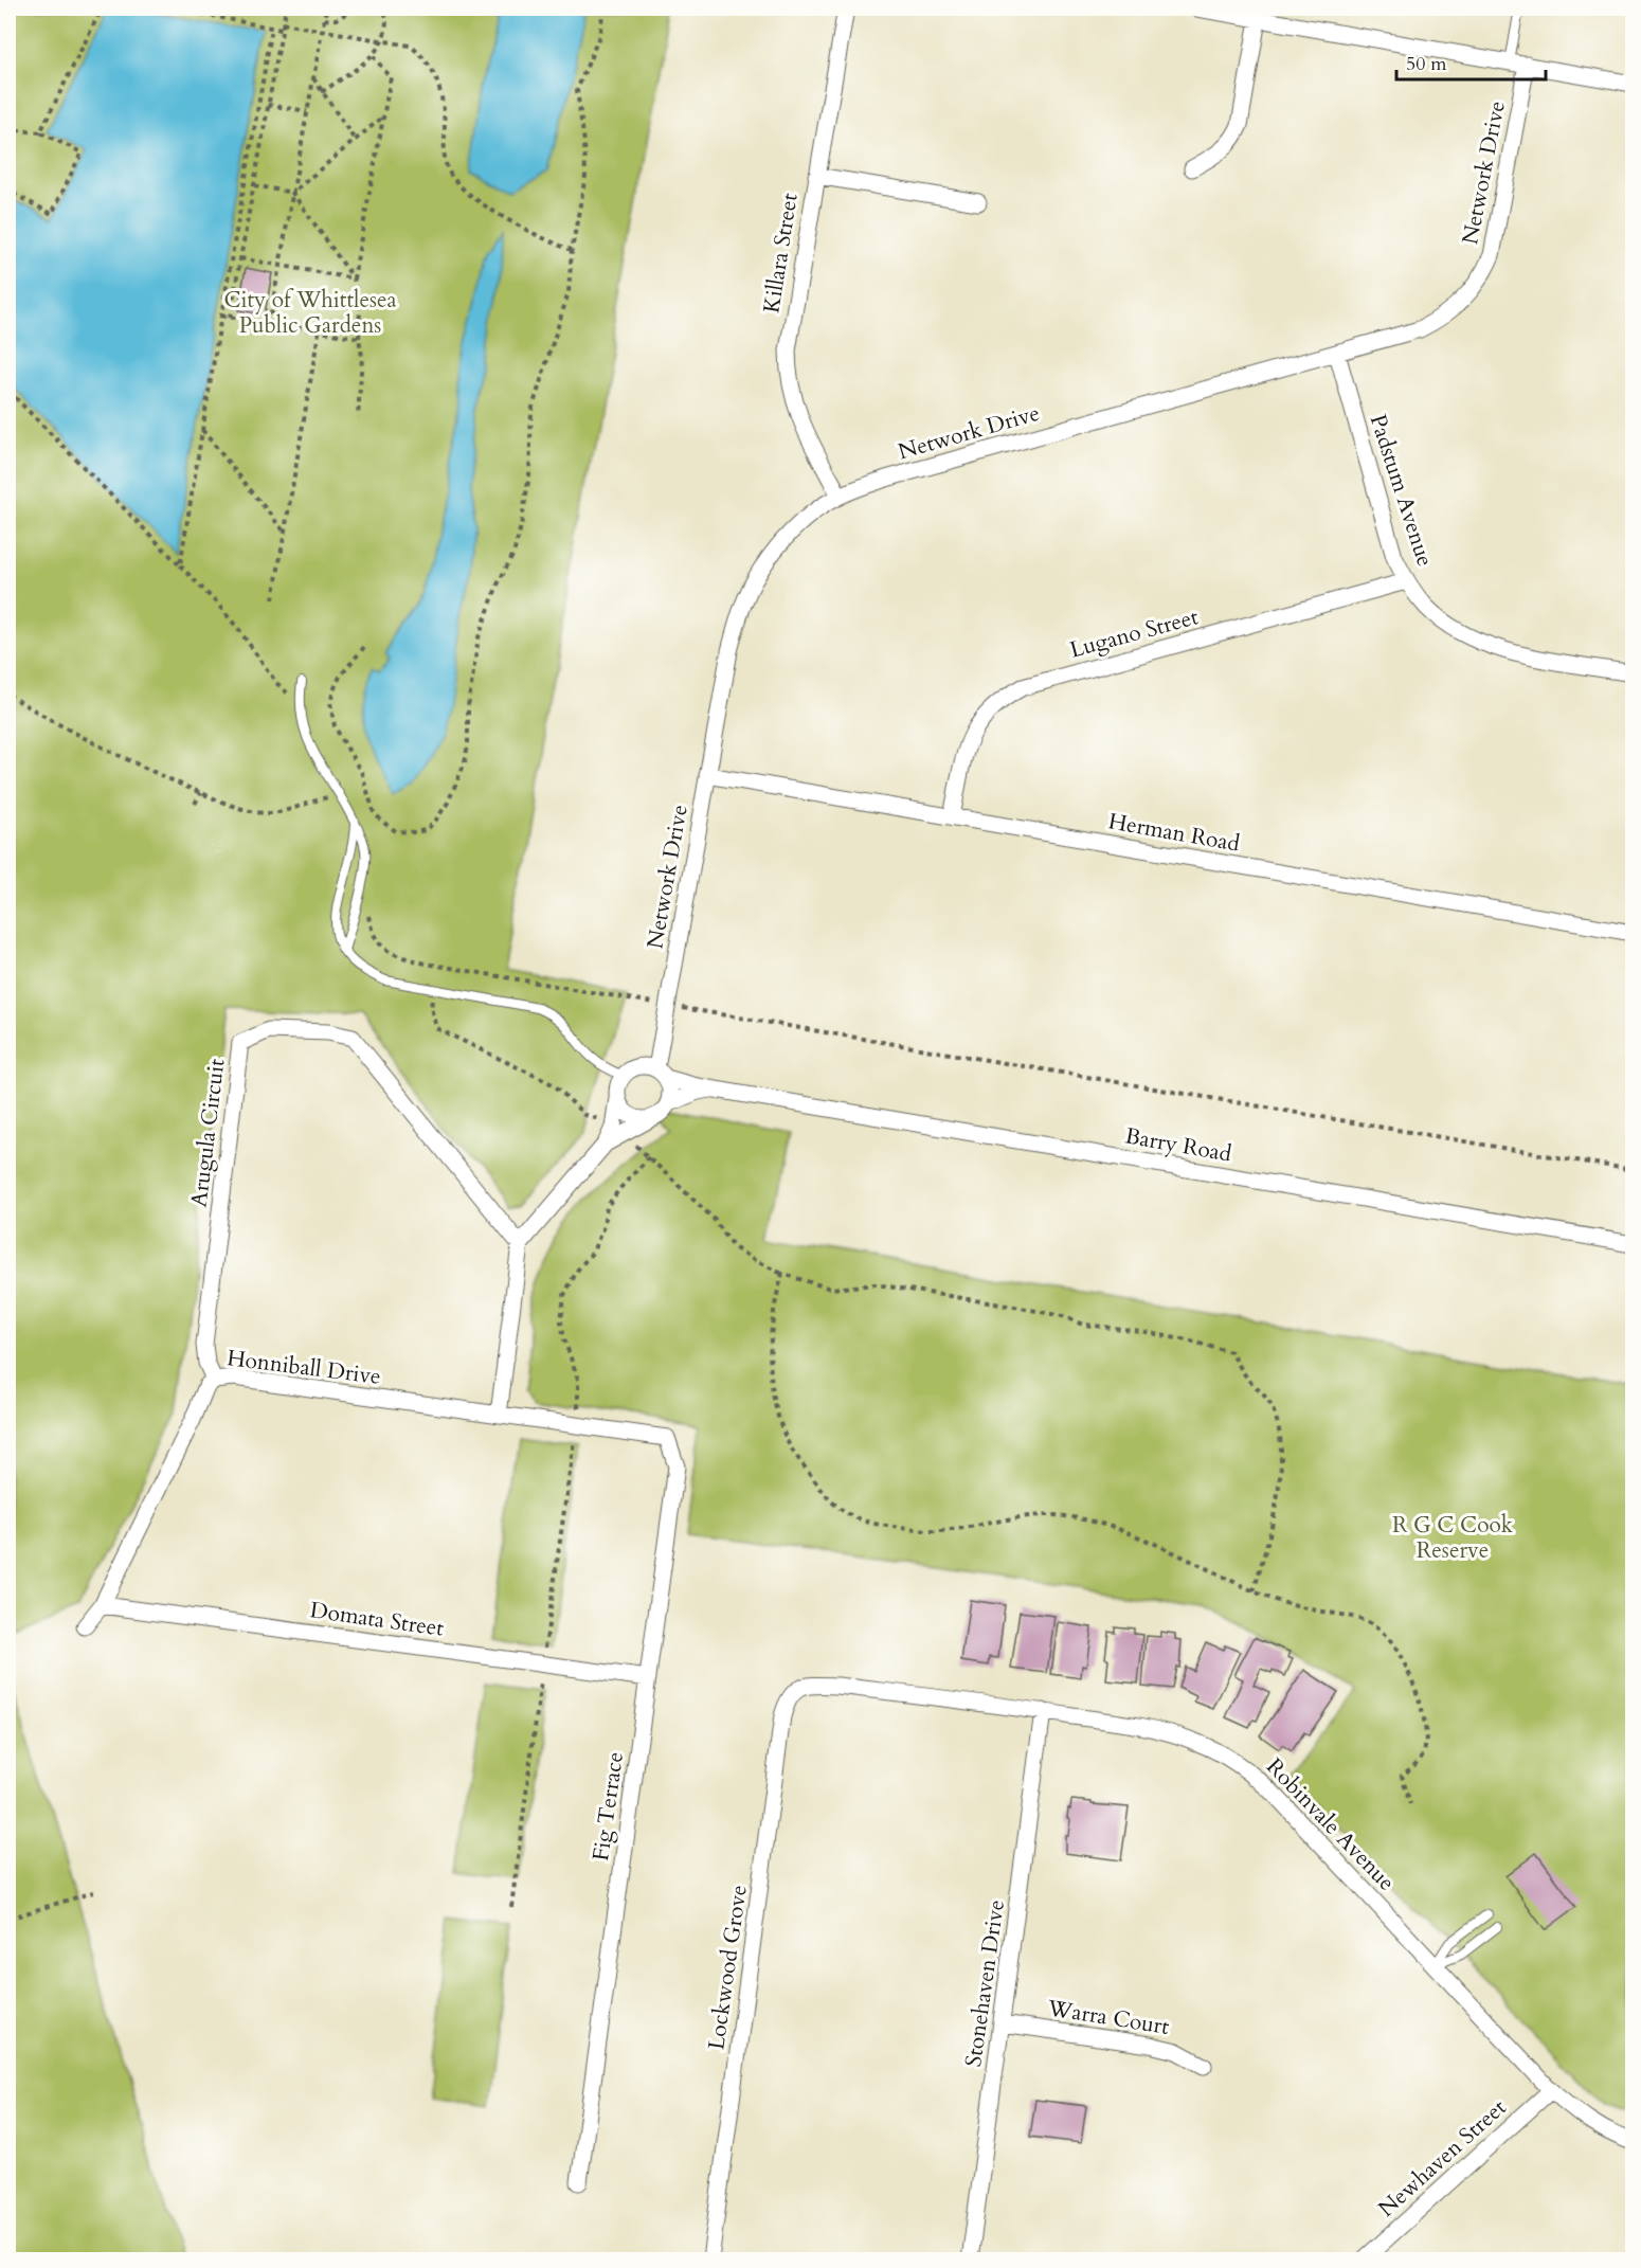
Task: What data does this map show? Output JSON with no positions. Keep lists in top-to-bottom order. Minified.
{"streets":{"street":["Network Drive","Killara Street","Padstum Avenue","Lugano Street","Herman Road","Arugula Circuit","Barry Road","Honniball Drive","Domata Street","Fig Terrace","Robinvale Avenue","Lockwood Grove","Stonehaven Drive","Warra Court","Newhaven Street"]},"crossings":[["Network Drive","Killara Street"],["Network Drive","Padstum Avenue"],["Network Drive","Herman Road"],["Network Drive","Barry Road"],["Padstum Avenue","Lugano Street"],["Lugano Street","Herman Road"],["Arugula Circuit","Honniball Drive"],["Honniball Drive","Domata Street"],["Honniball Drive","Fig Terrace"],["Domata Street","Fig Terrace"],["Robinvale Avenue","Lockwood Grove"],["Robinvale Avenue","Stonehaven Drive"],["Robinvale Avenue","Newhaven Street"],["Stonehaven Drive","Warra Court"]],"parks":["City of Whittlesea Public Gardens","R G C Cook Reserve"],"scale_bar":"50 m"}
